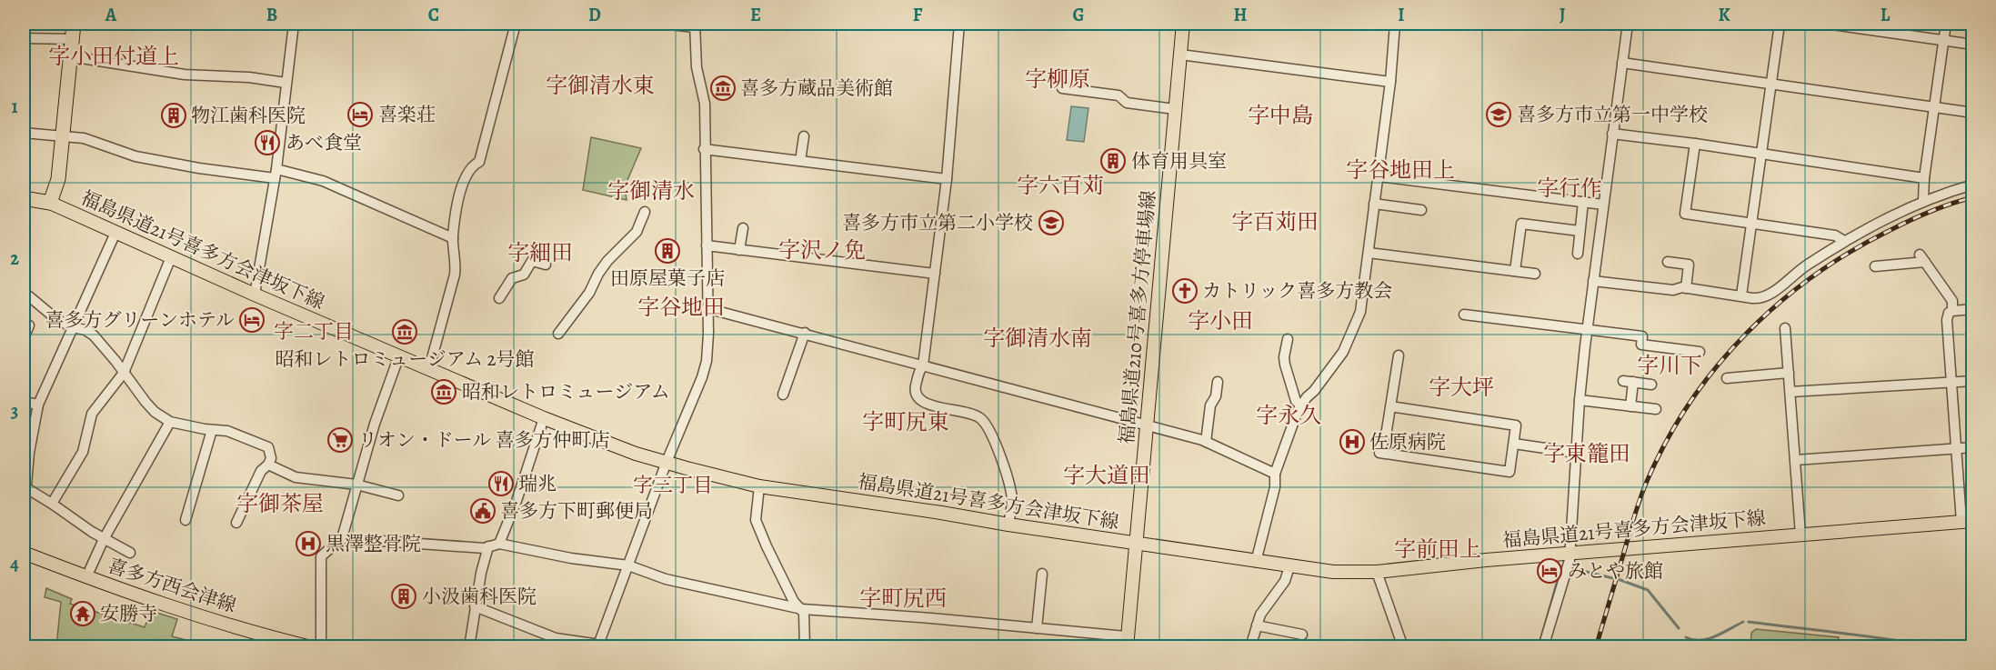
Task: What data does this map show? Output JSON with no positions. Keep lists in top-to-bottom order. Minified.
{"streets":{"main road":["福島県道21号喜多方会津坂下線","福島県道210号喜多方停車場線","喜多方西会津線"]},"crossings":[["福島県道21号喜多方会津坂下線","福島県道210号喜多方停車場線"]],"districts":["字小田付道上","字柳原","字御清水東","字中島","字谷地田上","字六百苅","字行作","字御清水","字百苅田","字沢ノ免","字細田","字谷地田","字小田","字二丁目","字御清水南","字川下","字大坪","字永久","字町尻東","字東籠田","字大道田","字三丁目","字御茶屋","字前田上","字町尻西"],"places":{"museum":["喜多方蔵品美術館","昭和レトロミュージアム 2号館","昭和レトロミュージアム"],"hotel":["喜楽荘","喜多方グリーンホテル","みとや旅館"],"school or university":["喜多方市立第一中学校","喜多方市立第二小学校"],"building":["物江歯科医院","体育用具室","田原屋菓子店","小汲歯科医院"],"restaurant":["あべ食堂","瑞兆"],"church":["カトリック喜多方教会"],"supermarket":["リオン・ドール 喜多方仲町店"],"hospital":["佐原病院","黒澤整骨院"],"public building":["喜多方下町郵便局"],"temple":["安勝寺"]},"grid":{"columns":["A","B","C","D","E","F","G","H","I","J","K","L"],"rows":["1","2","3","4"]}}
